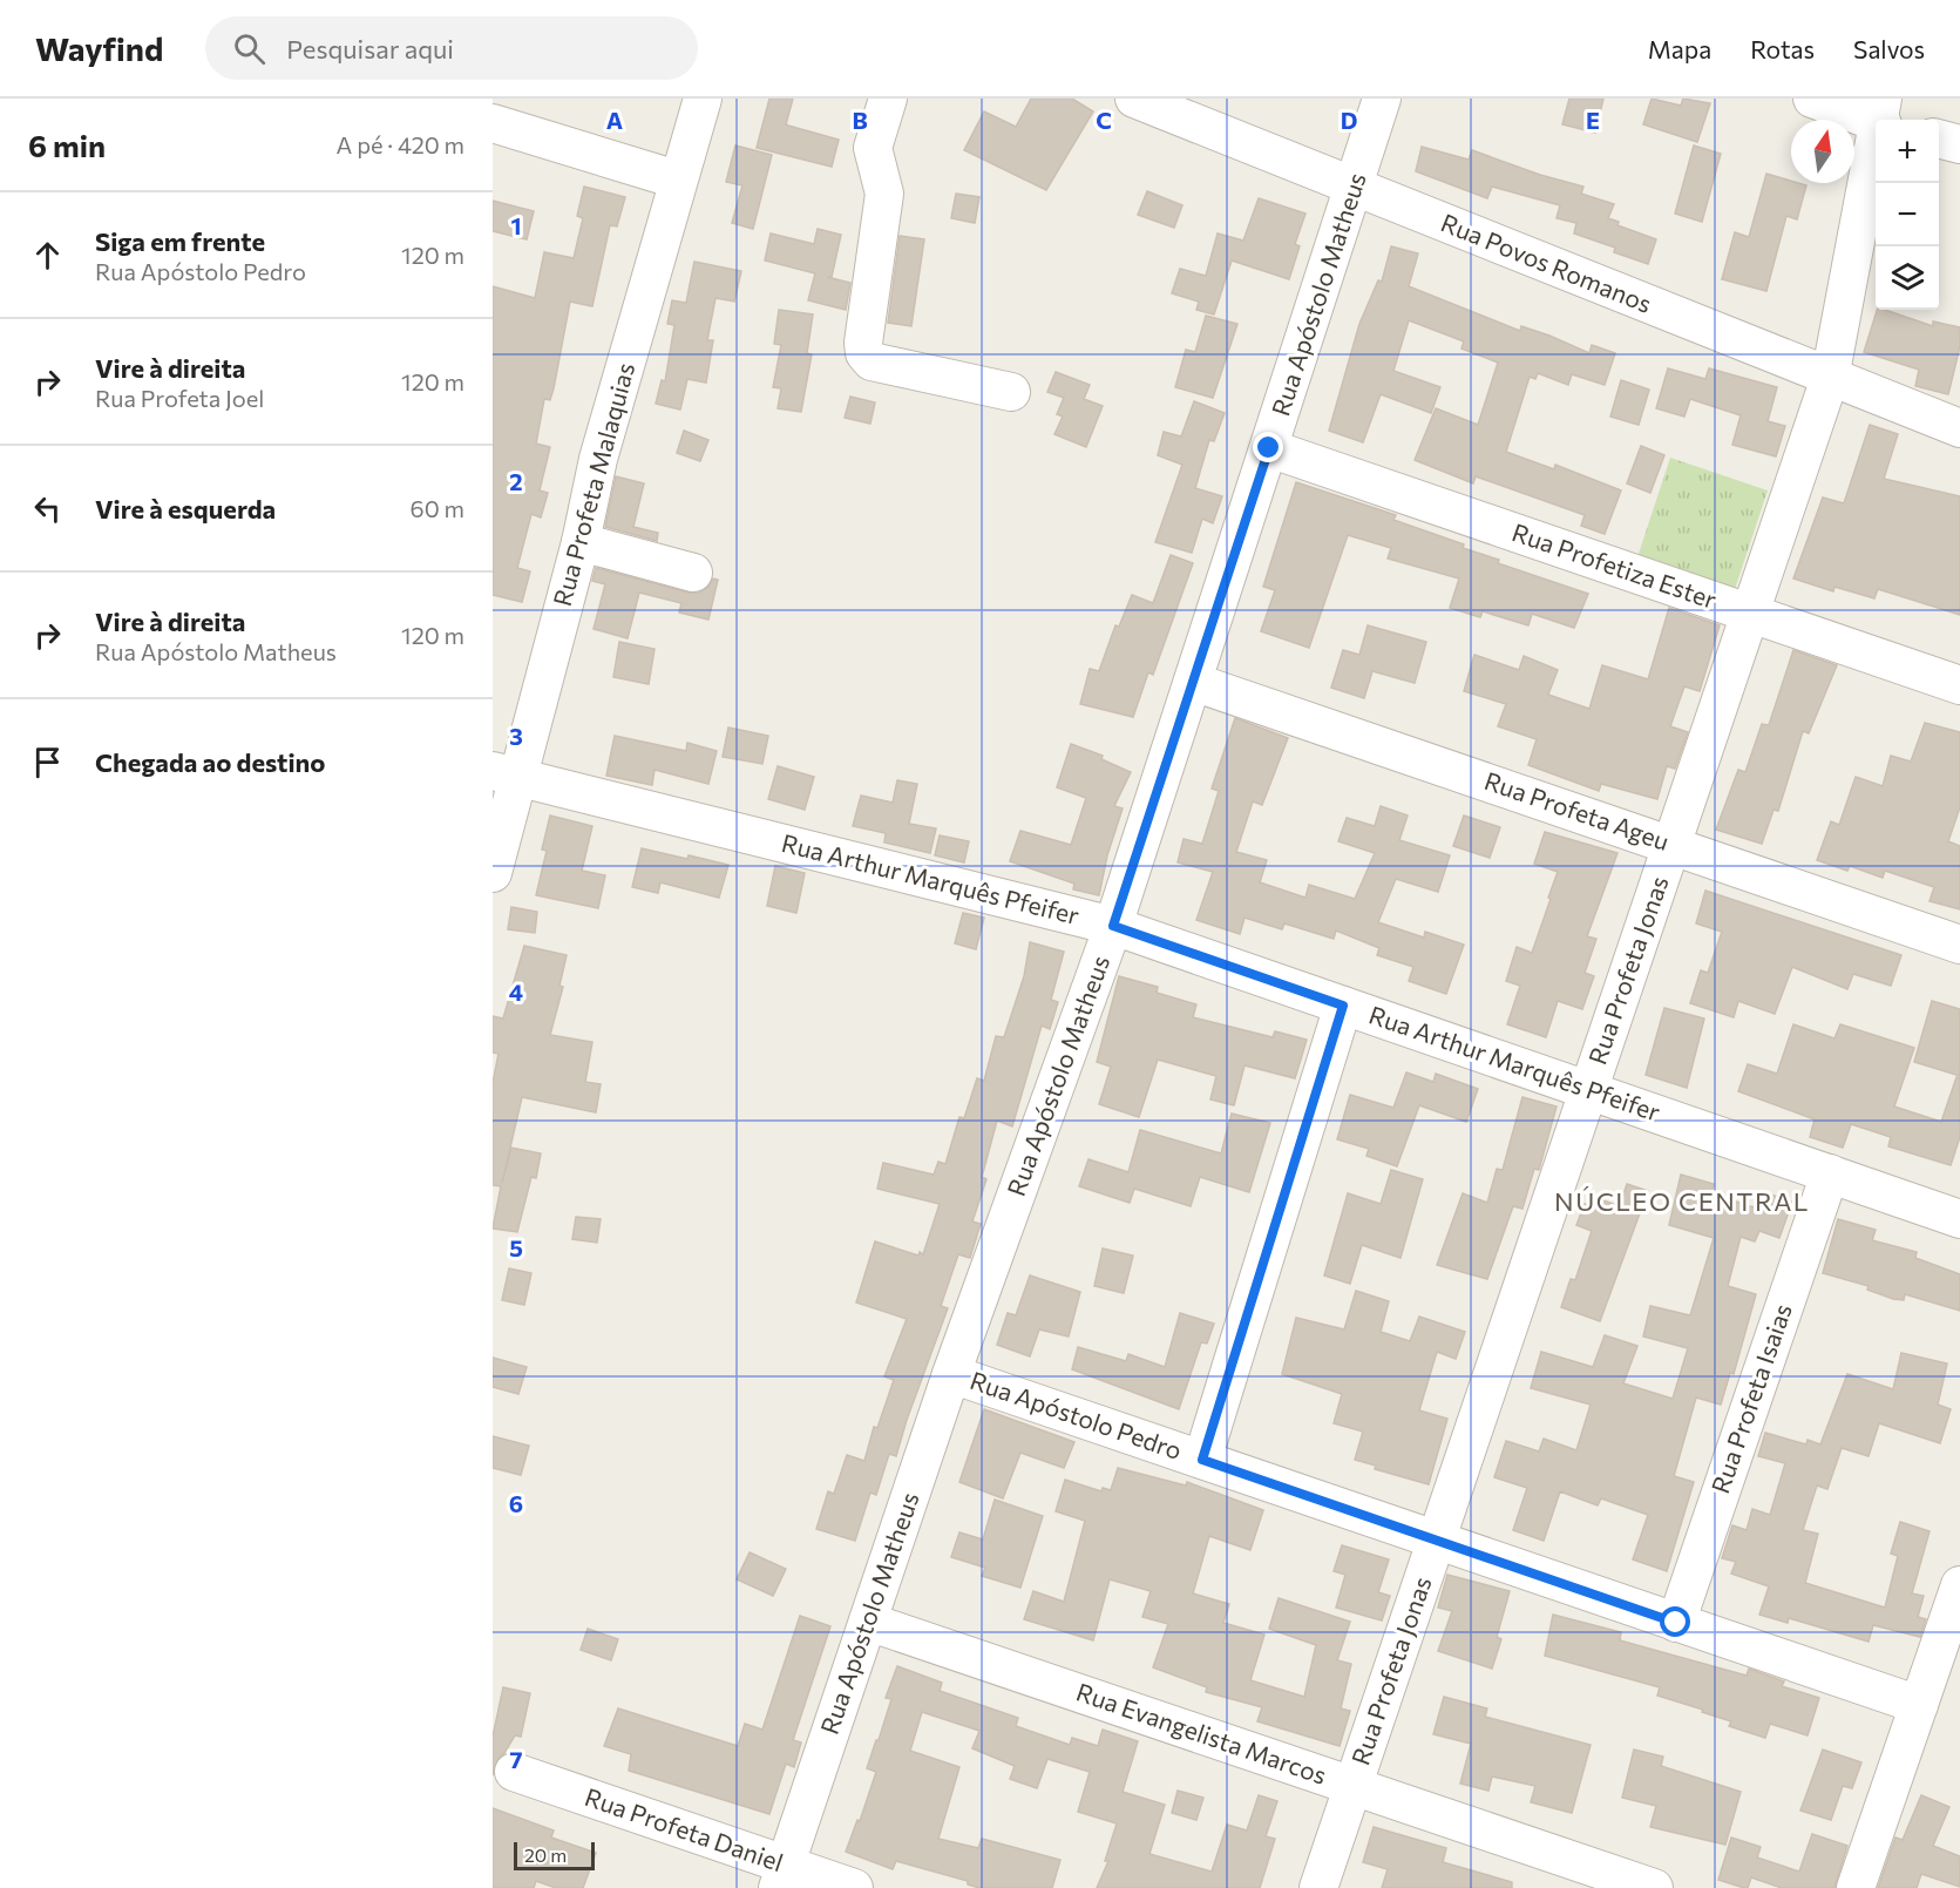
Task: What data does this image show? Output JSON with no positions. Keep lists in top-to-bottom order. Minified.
{"streets":{"street":["Rua Povos Romanos","Rua Apóstolo Matheus","Rua Profeta Malaquias","Rua Profetiza Ester","Rua Profeta Ageu","Rua Arthur Marquês Pfeifer","Rua Profeta Jonas","Rua Profeta Isaias","Rua Apóstolo Pedro","Rua Evangelista Marcos","Rua Profeta Daniel"]},"crossings":[["Rua Povos Romanos","Rua Apóstolo Matheus"],["Rua Povos Romanos","Rua Profeta Jonas"],["Rua Apóstolo Matheus","Rua Profetiza Ester"],["Rua Apóstolo Matheus","Rua Profeta Ageu"],["Rua Apóstolo Matheus","Rua Arthur Marquês Pfeifer"],["Rua Apóstolo Matheus","Rua Apóstolo Pedro"],["Rua Apóstolo Matheus","Rua Evangelista Marcos"],["Rua Apóstolo Matheus","Rua Profeta Daniel"],["Rua Profeta Malaquias","Rua Arthur Marquês Pfeifer"],["Rua Profetiza Ester","Rua Profeta Jonas"],["Rua Profeta Ageu","Rua Profeta Jonas"],["Rua Arthur Marquês Pfeifer","Rua Profeta Jonas"],["Rua Arthur Marquês Pfeifer","Rua Profeta Isaias"],["Rua Profeta Jonas","Rua Apóstolo Pedro"],["Rua Profeta Jonas","Rua Evangelista Marcos"],["Rua Profeta Isaias","Rua Apóstolo Pedro"]],"districts":["NÚCLEO CENTRAL"],"scale_bar":"20 m","north":"top","page":{"header":"Wayfind","search":"Pesquisar aqui","nav":["Mapa","Rotas","Salvos"],"heading":["6 min","A pé · 420 m"],"map_buttons":["+","−"],"list":[["Siga em frente","Rua Apóstolo Pedro","120 m"],["Vire à direita","Rua Profeta Joel","120 m"],["Vire à esquerda","60 m"],["Vire à direita","Rua Apóstolo Matheus","120 m"],"Chegada ao destino"],"scale":"20 m"},"grid":{"columns":["A","B","C","D","E"],"rows":["1","2","3","4","5","6","7"]}}
